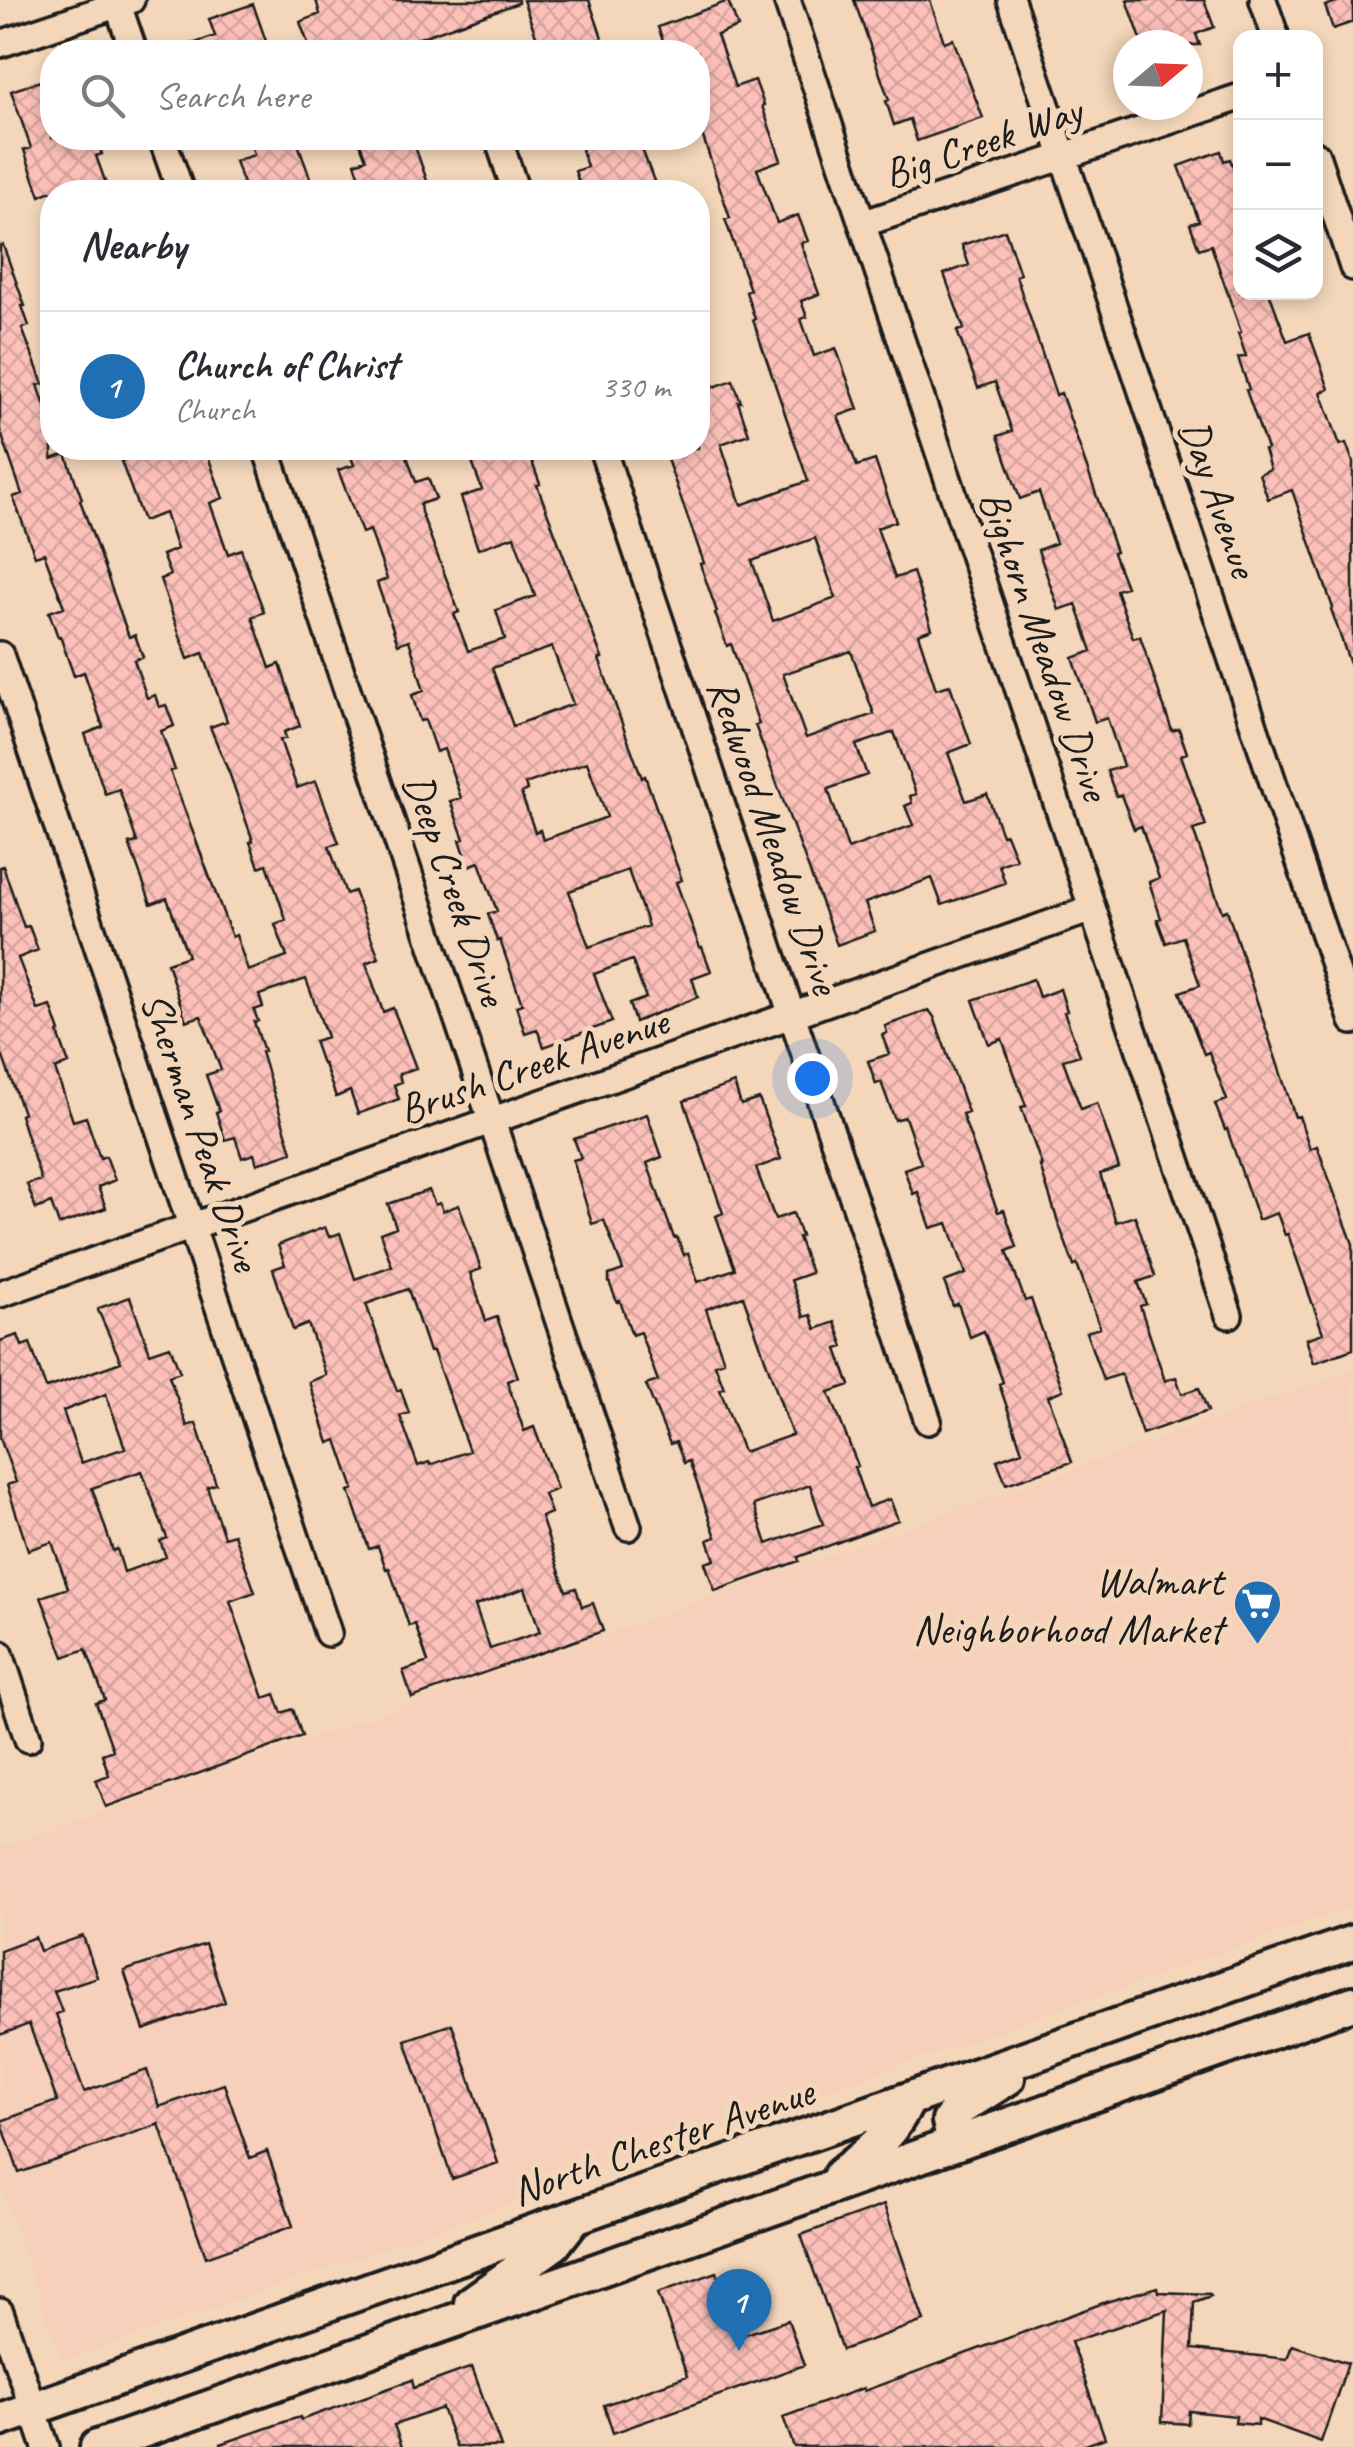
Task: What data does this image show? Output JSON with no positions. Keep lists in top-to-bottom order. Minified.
{"streets":{"main road":["North Chester Avenue"],"street":["Big Creek Way","Day Avenue","Bighorn Meadow Drive","Redwood Meadow Drive","Deep Creek Drive","Brush Creek Avenue","Sherman Peak Drive"]},"crossings":[["Big Creek Way","Day Avenue"],["Big Creek Way","Bighorn Meadow Drive"],["Bighorn Meadow Drive","Brush Creek Avenue"],["Redwood Meadow Drive","Brush Creek Avenue"],["Deep Creek Drive","Brush Creek Avenue"],["Brush Creek Avenue","Sherman Peak Drive"]],"places":{"supermarket":["Walmart Neighborhood Market"]},"north":"right","page":{"map_buttons":["+","−"],"search":"Search here","heading":"Nearby","list":[{"mark":"1","name":"Church of Christ","note":"Church","value":"330 m"}],"pins":"1"}}
